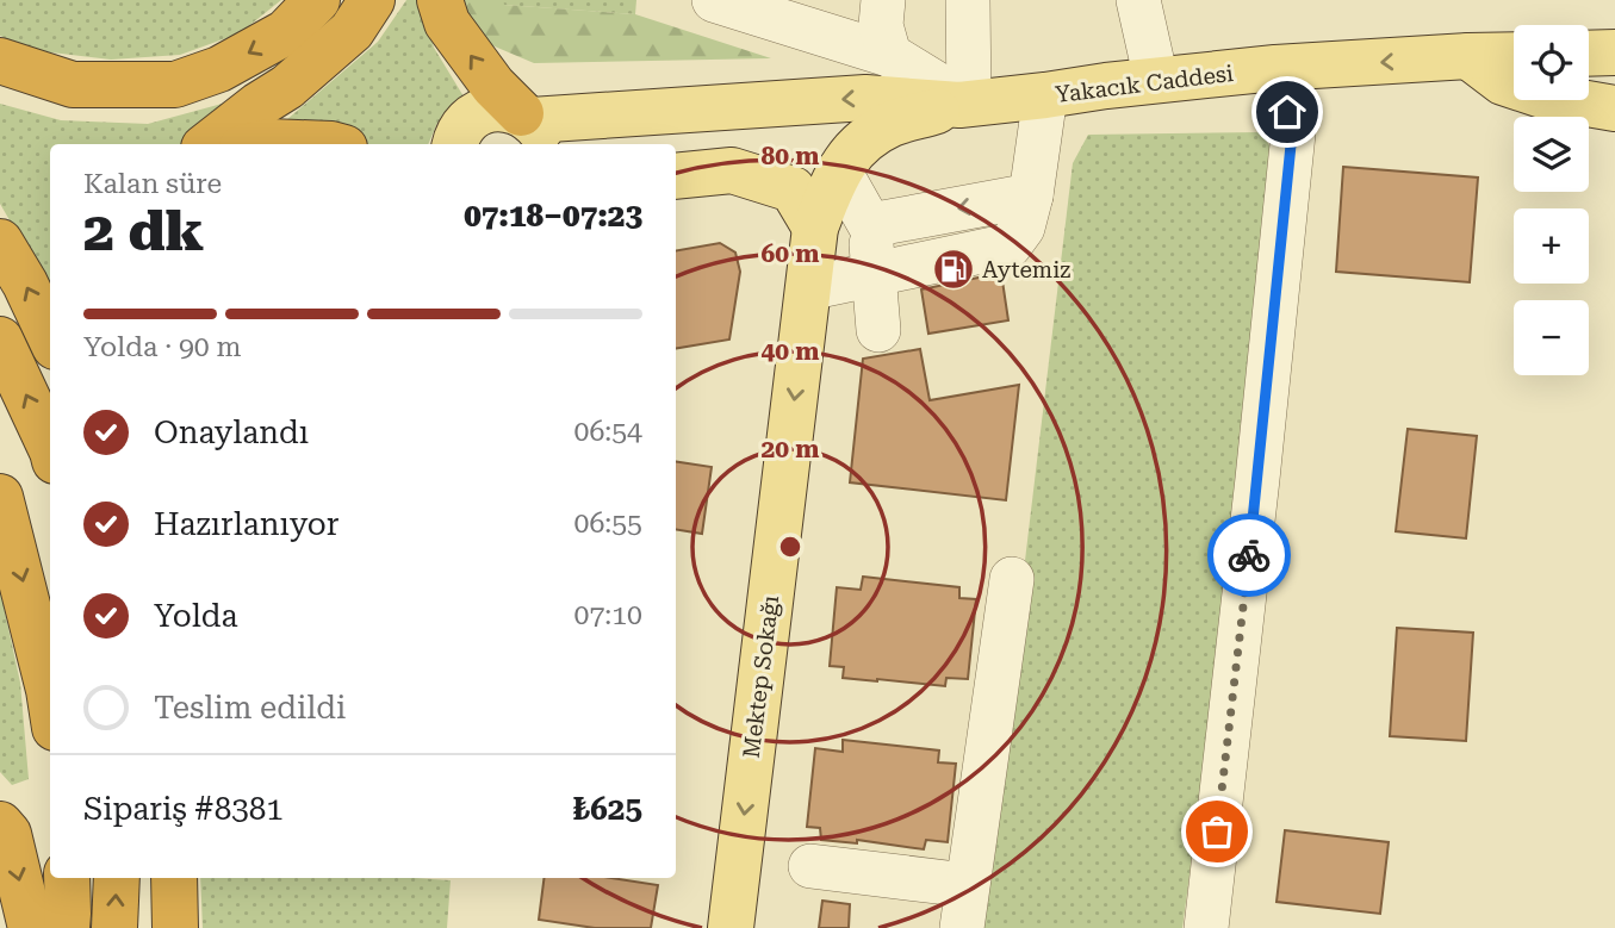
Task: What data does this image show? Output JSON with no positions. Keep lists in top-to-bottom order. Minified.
{"streets":{"main road":["Yakacık Caddesi","Mektep Sokağı"]},"crossings":[["Yakacık Caddesi","Mektep Sokağı"]],"one_way":["Yakacık Caddesi","Mektep Sokağı"],"places":{"fuel station":["Aytemiz"]},"page":{"map_buttons":["+","−"],"heading":["2 dk","Kalan süre","07:18–07:23"],"panel":["Sipariş #8381","₺625"],"bar":"Yolda · 90 m","list":[["Onaylandı","06:54"],["Hazırlanıyor","06:55"],["Yolda","07:10"],"Teslim edildi"]},"rings":["80 m","60 m","40 m","20 m"]}
